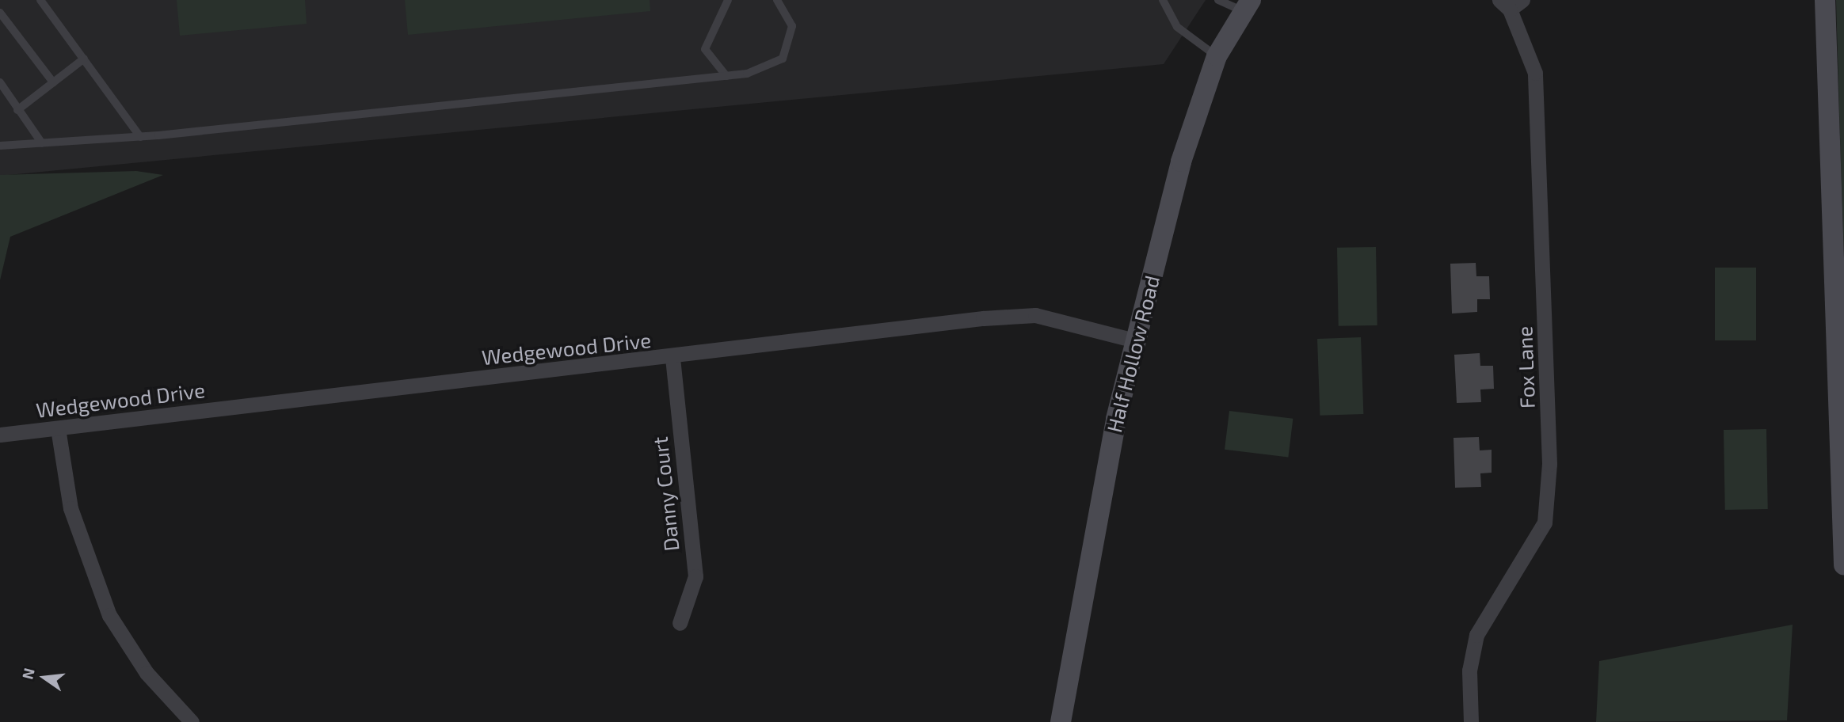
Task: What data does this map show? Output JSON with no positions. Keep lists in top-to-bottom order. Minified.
{"streets":{"street":["Wedgewood Drive","Half Hollow Road","Fox Lane","Danny Court"]},"crossings":[["Wedgewood Drive","Half Hollow Road"],["Wedgewood Drive","Danny Court"]],"north":"left"}
